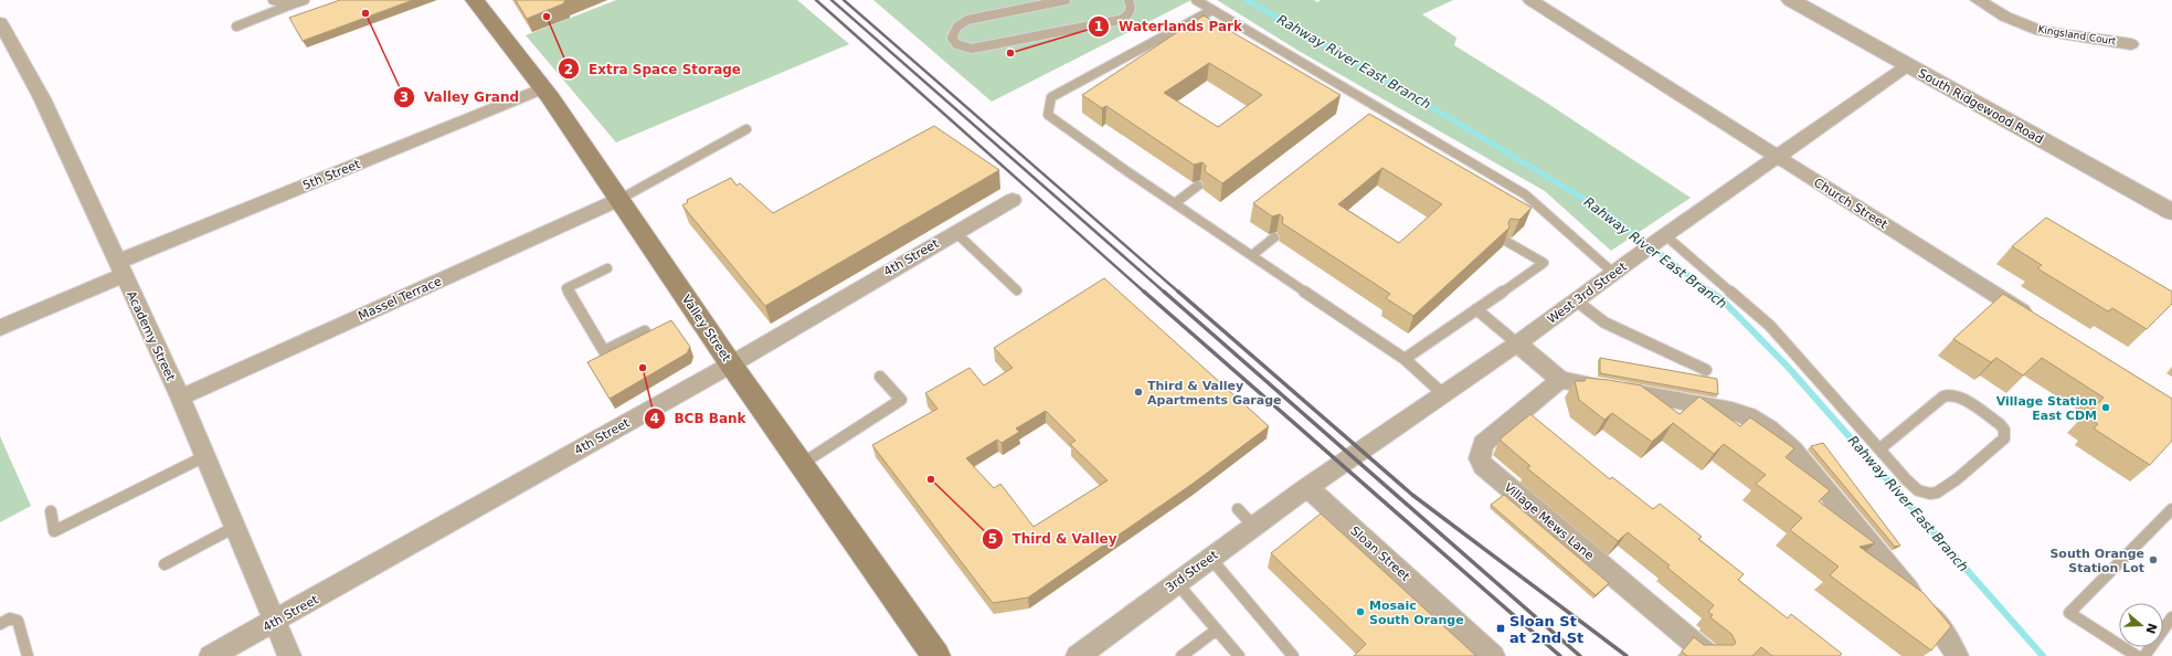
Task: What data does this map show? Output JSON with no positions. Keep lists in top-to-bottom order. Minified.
{"streets":{"main road":["Valley Street"],"street":["Kingsland Court","South Ridgewood Road","5th Street","Church Street","4th Street","West 3rd Street","Massel Terrace","Academy Street","Village Mews Lane","Sloan Street","3rd Street"]},"crossings":[["South Ridgewood Road","West 3rd Street"],["5th Street","Valley Street"],["5th Street","Academy Street"],["Church Street","West 3rd Street"],["4th Street","Valley Street"],["4th Street","Academy Street"],["West 3rd Street","Sloan Street"],["West 3rd Street","3rd Street"],["Massel Terrace","Valley Street"],["Massel Terrace","Academy Street"],["Sloan Street","3rd Street"]],"water":["Rahway River East Branch"],"places":{"other":["Valley Grand","Extra Space Storage","Waterlands Park","BCB Bank","Third & Valley Apartments Garage","Village Station East CDM","Third & Valley","South Orange Station Lot","Mosaic South Orange"],"transit":["Sloan St at 2nd St"]},"north":"right"}
